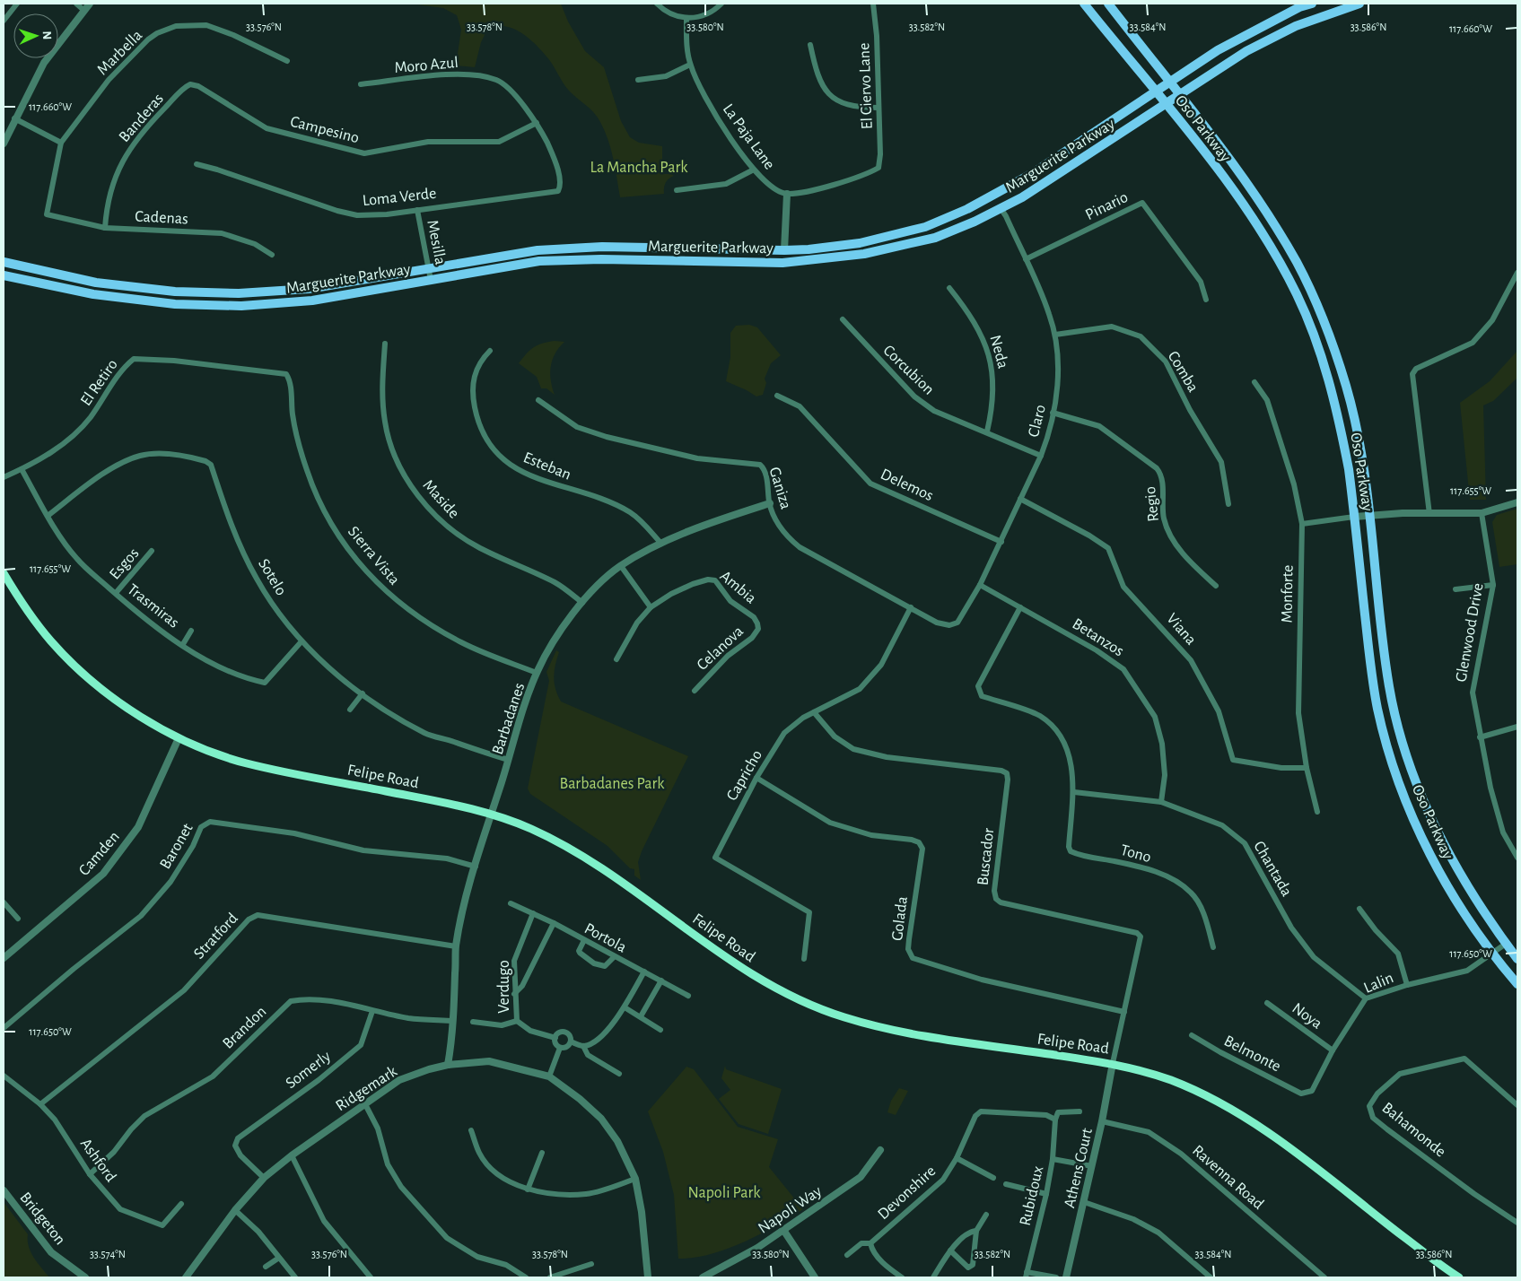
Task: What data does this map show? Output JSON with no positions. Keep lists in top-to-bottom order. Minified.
{"streets":{"main road":["Oso Parkway","Marguerite Parkway","Felipe Road"],"street":["Marbella","Moro Azul","El Ciervo Lane","Banderas","Campesino","La Paja Lane","Loma Verde","Pinario","Cadenas","Mesilla","Neda","Corcubion","Comba","El Retiro","Claro","Esteban","Delemos","Ganiza","Maside","Regio","Sierra Vista","Esgos","Sotelo","Ambia","Monforte","Trasmiras","Viana","Glenwood Drive","Betanzos","Celanova","Barbadanes","Capricho","Baronet","Camden","Tono","Buscador","Chantada","Golada","Stratford","Portola","Lalin","Verdugo","Noya","Brandon","Belmonte","Somerly","Ridgemark","Bahamonde","Ashford","Athens Court","Ravenna Road","Devonshire","Rubidoux","Napoli Way","Bridgeton"]},"crossings":[["Marbella","Cadenas"],["Moro Azul","Campesino"],["Moro Azul","Loma Verde"],["El Ciervo Lane","La Paja Lane"],["Banderas","Campesino"],["Banderas","Cadenas"],["Oso Parkway","Marguerite Parkway"],["Oso Parkway","Lalin"],["Marguerite Parkway","Mesilla"],["Marguerite Parkway","Claro"],["Loma Verde","Mesilla"],["Pinario","Claro"],["Neda","Corcubion"],["Corcubion","Claro"],["Comba","Claro"],["El Retiro","Sierra Vista"],["El Retiro","Trasmiras"],["Claro","Delemos"],["Claro","Ganiza"],["Claro","Regio"],["Claro","Viana"],["Claro","Betanzos"],["Esteban","Barbadanes"],["Ganiza","Barbadanes"],["Ganiza","Capricho"],["Maside","Barbadanes"],["Sierra Vista","Barbadanes"],["Esgos","Trasmiras"],["Sotelo","Trasmiras"],["Sotelo","Barbadanes"],["Ambia","Celanova"],["Monforte","Viana"],["Betanzos","Chantada"],["Barbadanes","Felipe Road"],["Barbadanes","Baronet"],["Barbadanes","Stratford"],["Barbadanes","Brandon"],["Barbadanes","Ridgemark"],["Capricho","Buscador"],["Capricho","Golada"],["Felipe Road","Camden"],["Felipe Road","Buscador"],["Felipe Road","Athens Court"],["Tono","Chantada"],["Buscador","Golada"],["Buscador","Athens Court"],["Chantada","Lalin"],["Stratford","Ashford"],["Portola","Verdugo"],["Lalin","Noya"],["Lalin","Belmonte"],["Brandon","Somerly"],["Brandon","Ashford"],["Somerly","Ridgemark"],["Athens Court","Ravenna Road"],["Devonshire","Rubidoux"]],"parks":["La Mancha Park","Barbadanes Park","Napoli Park"],"north":"right","coordinates":["33.576°N","33.578°N","33.580°N","33.582°N","33.584°N","33.586°N","117.660°W","117.655°W","117.650°W","33.574°N"]}
